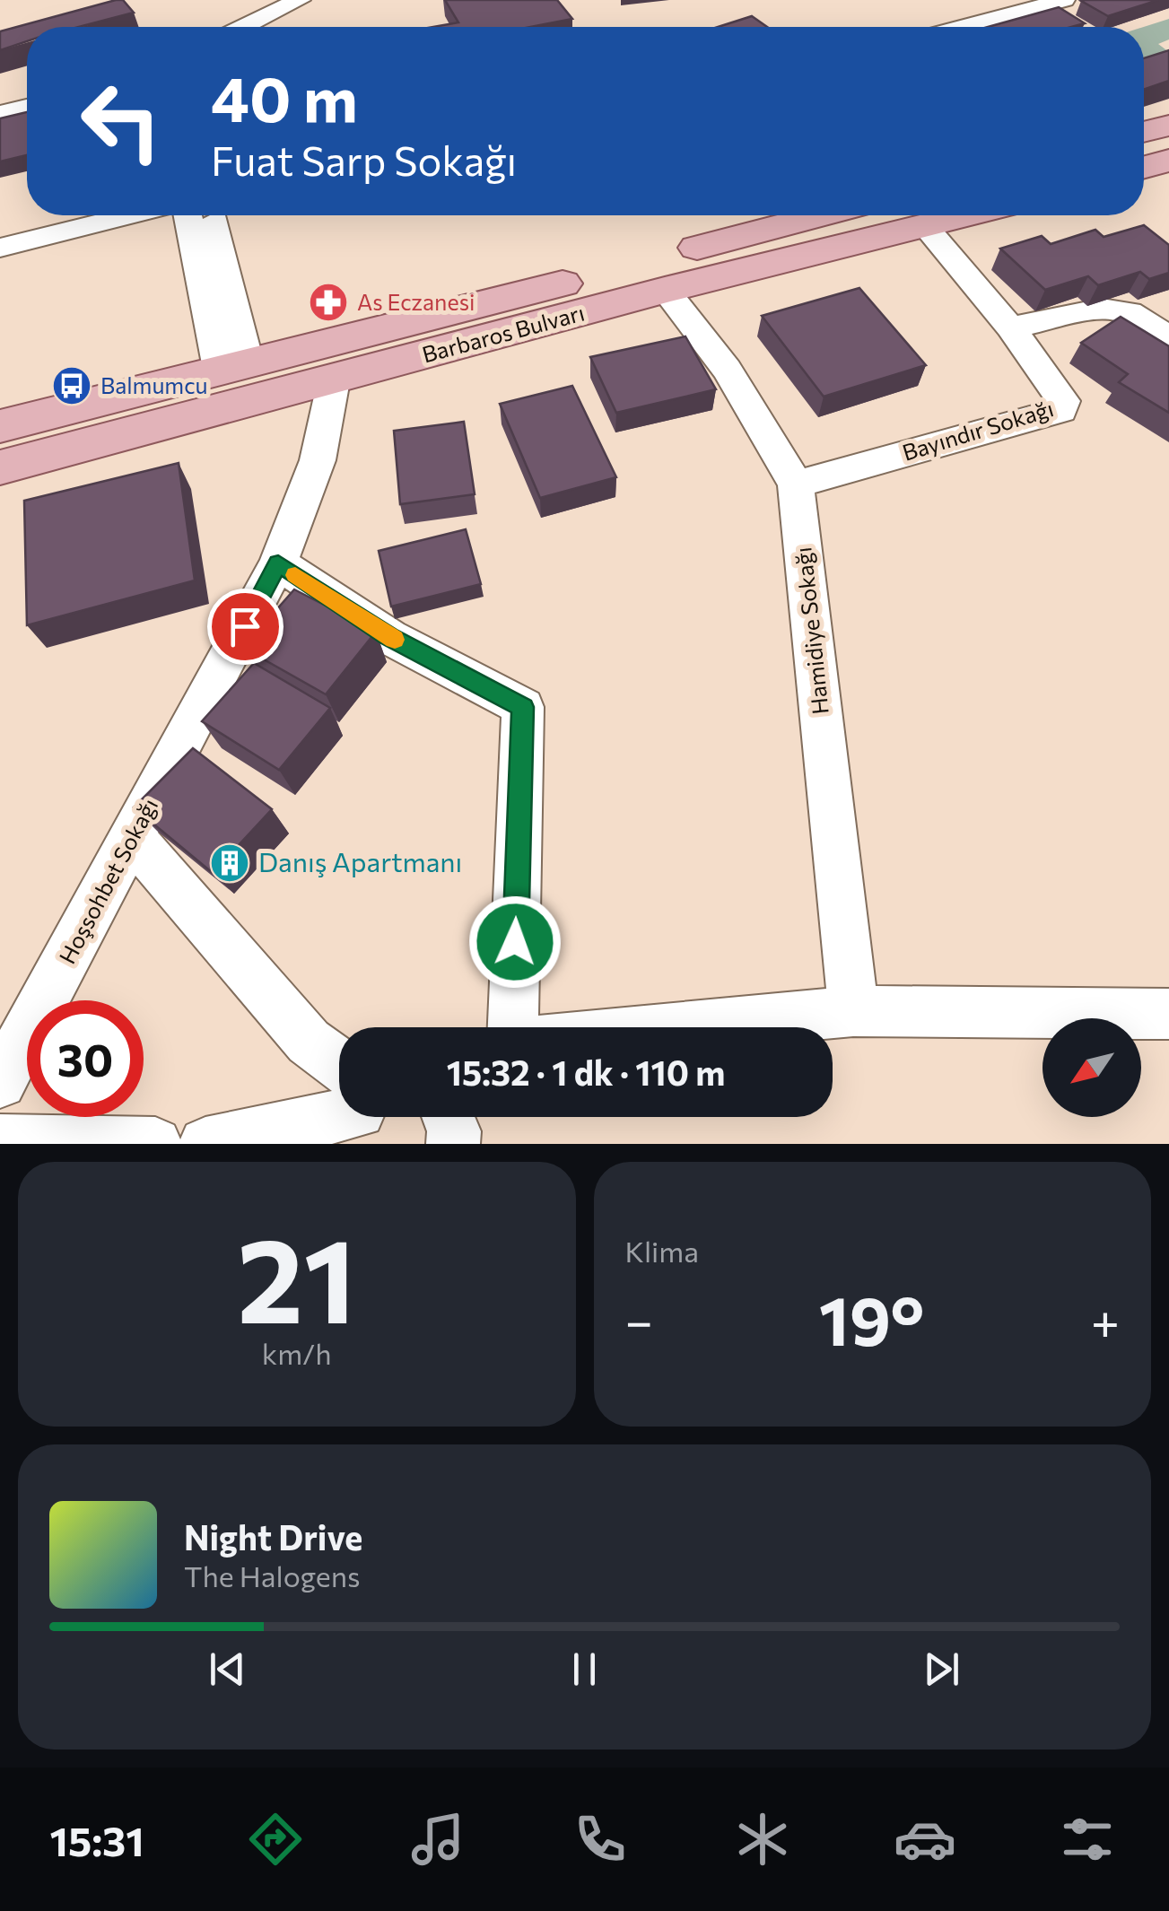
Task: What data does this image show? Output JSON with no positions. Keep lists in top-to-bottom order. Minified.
{"streets":{"main road":["Barbaros Bulvarı"],"street":["Bayındır Sokağı","Hamidiye Sokağı","Hoşsohbet Sokağı"]},"crossings":[["Barbaros Bulvarı","Hamidiye Sokağı"],["Barbaros Bulvarı","Hoşsohbet Sokağı"],["Bayındır Sokağı","Hamidiye Sokağı"]],"places":{"pharmacy":["As Eczanesi"],"bus stop":["Balmumcu"],"building":["Danış Apartmanı"]},"north":"bottom left","page":{"turn":["40 m","Fuat Sarp Sokağı"],"limit":"30","trip":"15:32 · 1 dk · 110 m","tile":[["21","km/h"],"Klima"],"heat":["−","19°","+"],"song":["Night Drive","The Halogens"],"tabs":"15:31"}}
